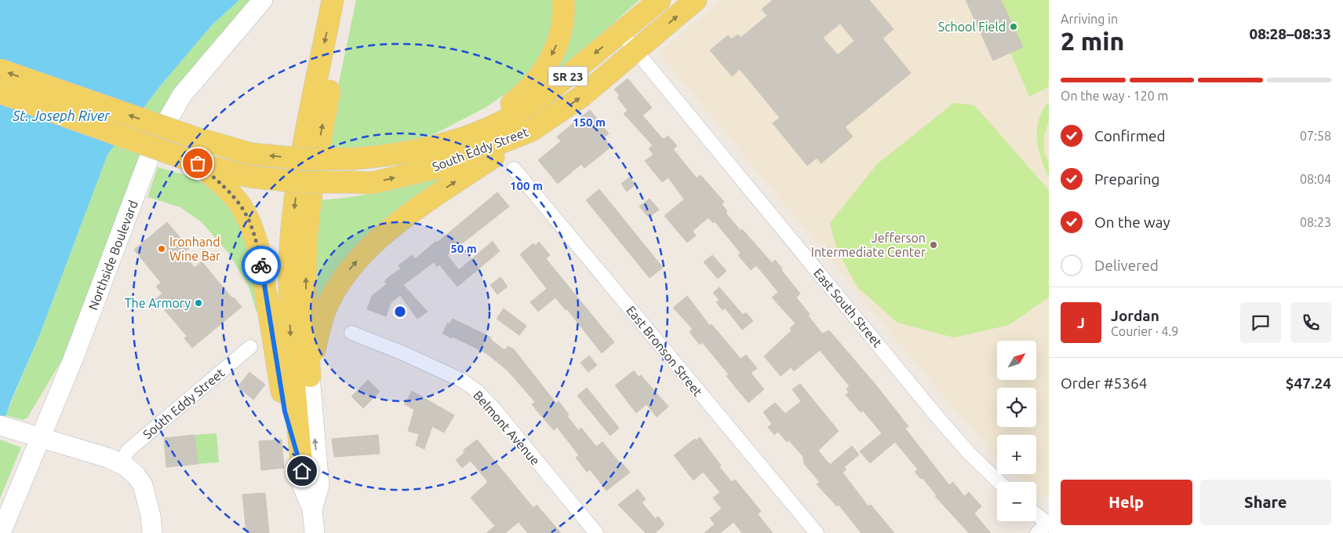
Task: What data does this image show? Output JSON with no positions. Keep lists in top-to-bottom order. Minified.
{"streets":{"main road":["SR 23","South Eddy Street"],"street":["Northside Boulevard","East South Street","East Bronson Street","Belmont Avenue"]},"crossings":[["South Eddy Street","East South Street"]],"water":["St. Joseph River"],"places":["School Field","Jefferson Intermediate Center","Ironhand Wine Bar","The Armory"],"north":"top right","page":{"heading":["2 min","Arriving in","08:28–08:33"],"panel":["Jordan","Courier · 4.9","Order #5364","$47.24"],"bar":"On the way · 120 m","list":[["Confirmed","07:58"],["Preparing","08:04"],["On the way","08:23"],"Delivered"],"round":"J","map_buttons":["+","−"],"buttons":["Help","Share"]},"rings":["150 m","100 m","50 m"]}
